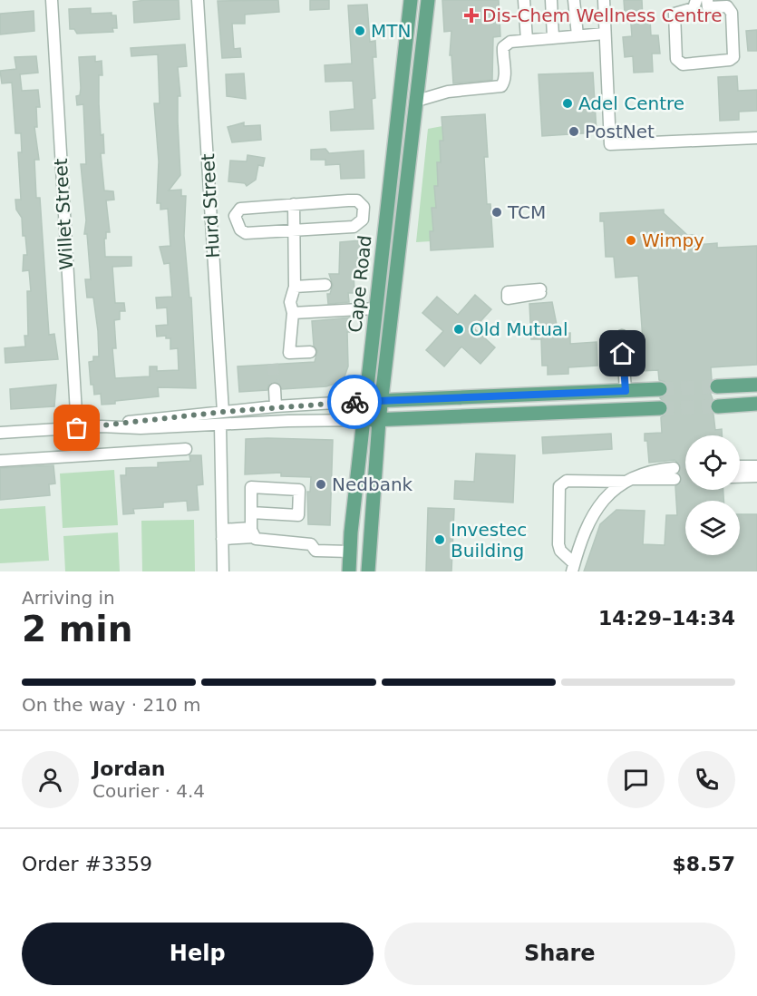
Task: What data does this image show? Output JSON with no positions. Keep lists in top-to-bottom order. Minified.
{"streets":{"main road":["Cape Road"],"street":["Hurd Street","Willet Street"]},"places":{"health":["Dis-Chem Wellness Centre"],"other":["MTN","Adel Centre","PostNet","TCM","Wimpy","Old Mutual","Nedbank","Investec Building"]},"page":{"heading":["2 min","Arriving in","14:29–14:34"],"panel":["Jordan","Courier · 4.4","Order #3359","$8.57"],"bar":"On the way · 210 m","buttons":["Help","Share"]}}
